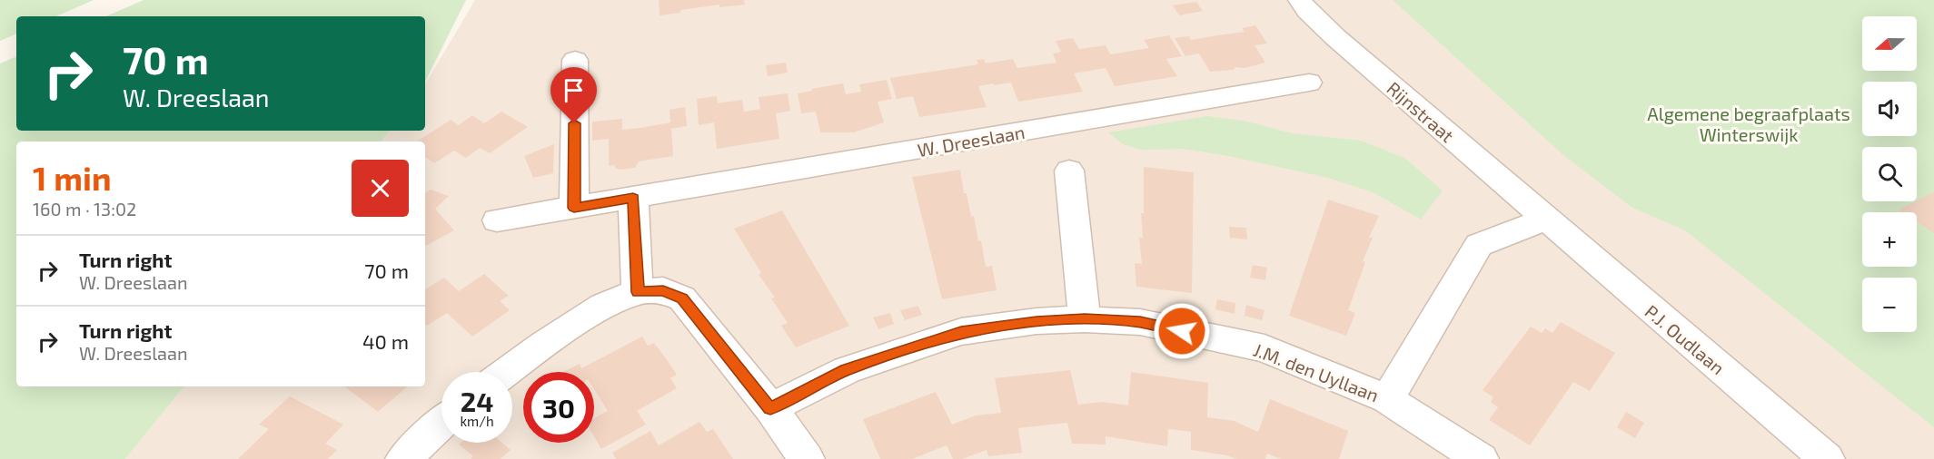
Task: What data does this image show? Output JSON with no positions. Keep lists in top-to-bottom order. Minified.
{"streets":{"street":["Rijnstraat","W. Dreeslaan","P.J. Oudlaan","J.M. den Uyllaan"]},"crossings":[["Rijnstraat","P.J. Oudlaan"],["Rijnstraat","J.M. den Uyllaan"],["P.J. Oudlaan","J.M. den Uyllaan"]],"parks":["Algemene begraafplaats Winterswijk"],"north":"left","page":{"map_buttons":["+","−"],"turn":["70 m","W. Dreeslaan"],"heading":["1 min","160 m · 13:02"],"list":[{"name":"Turn right","note":"W. Dreeslaan","value":"70 m"},{"name":"Turn right","note":"W. Dreeslaan","value":"40 m"}],"speed":"24 km/h","limit":"30"}}
